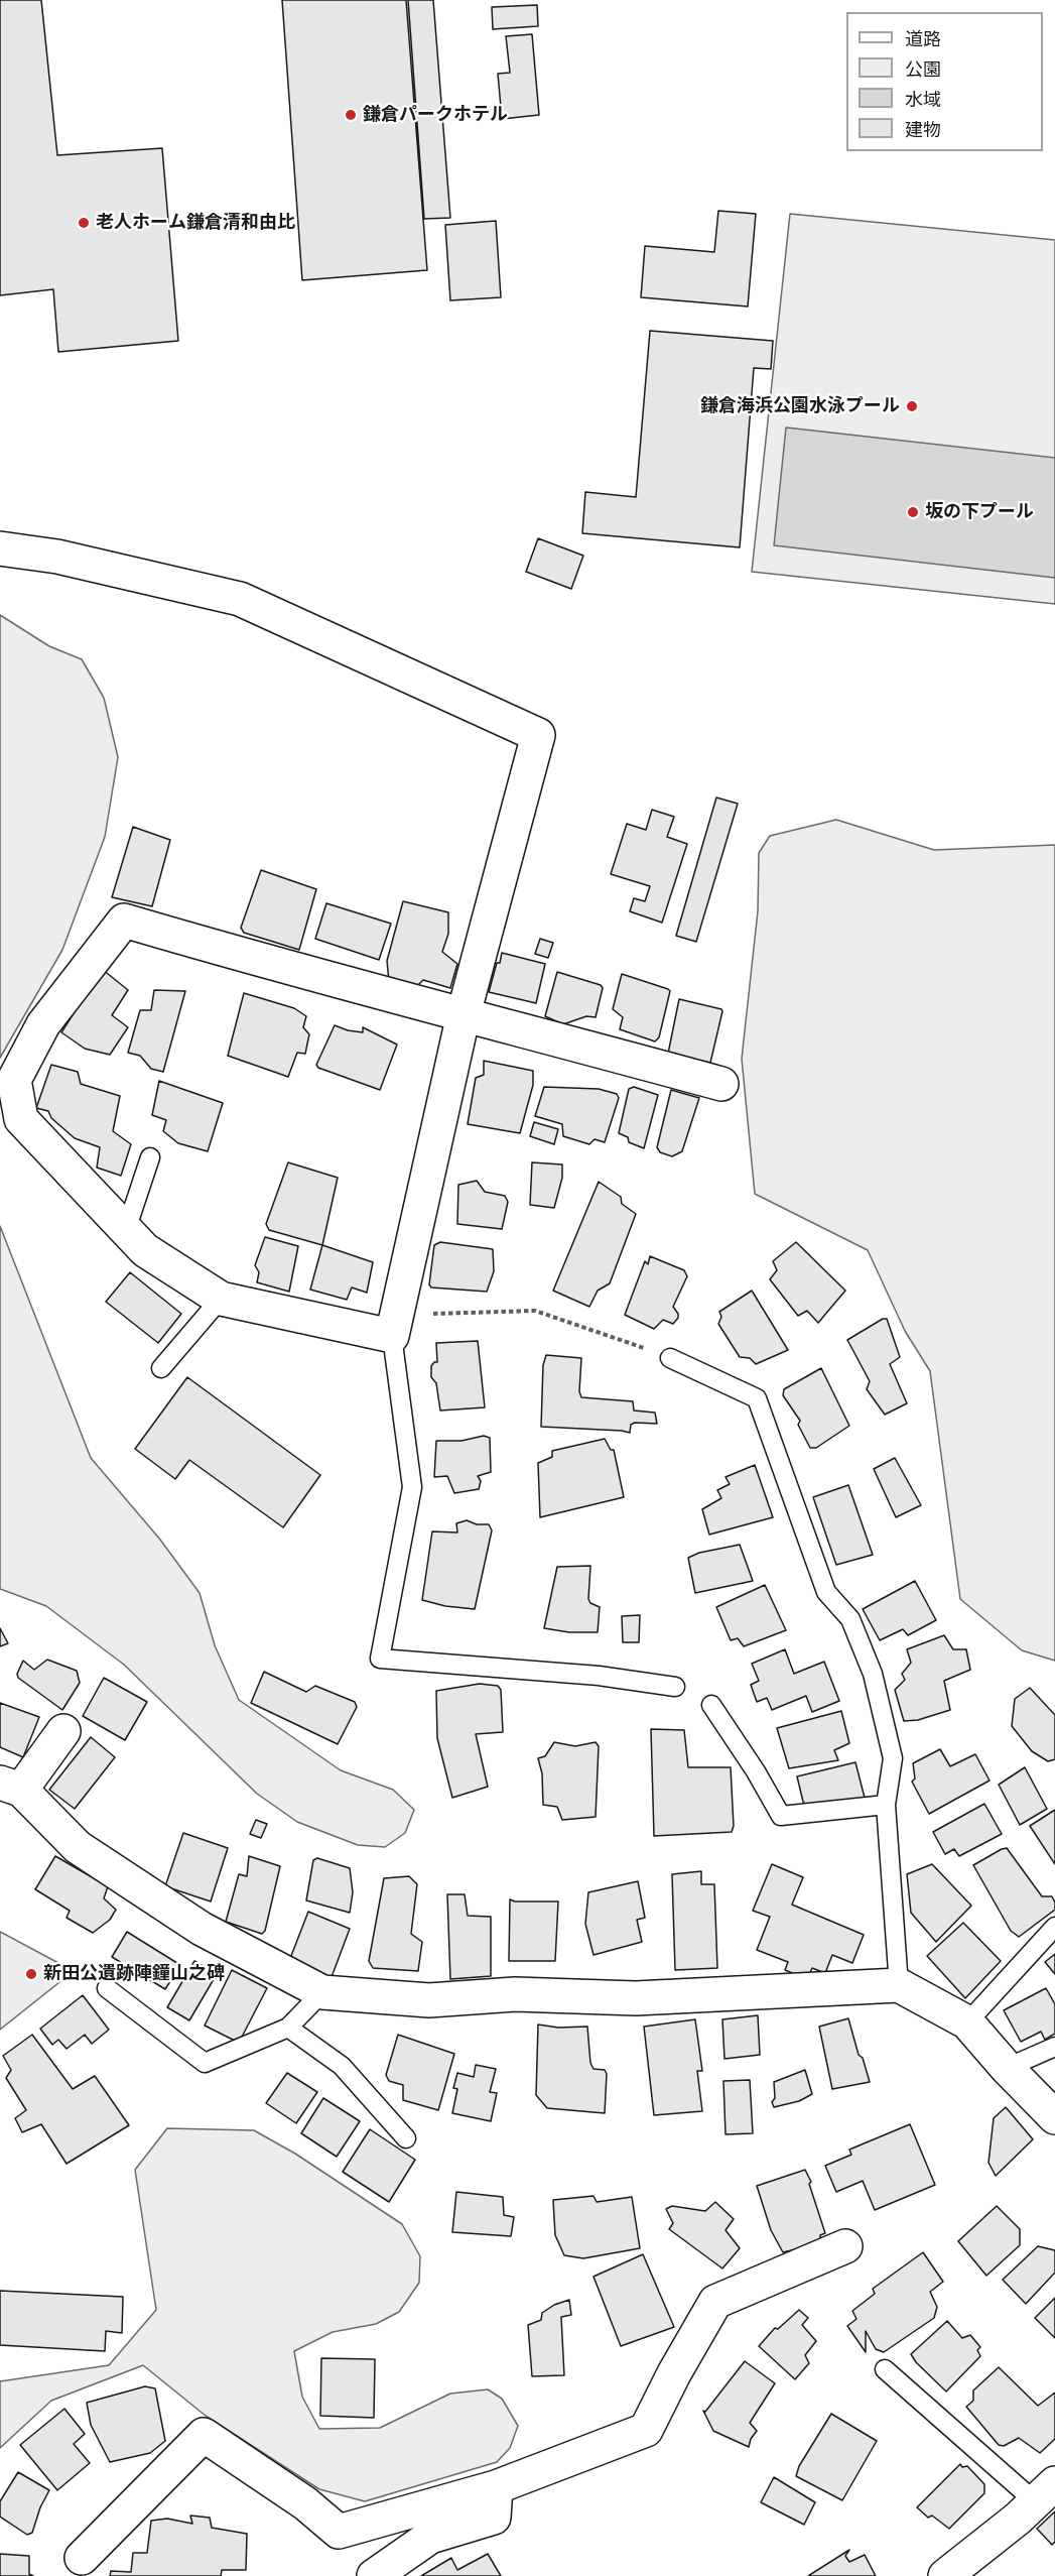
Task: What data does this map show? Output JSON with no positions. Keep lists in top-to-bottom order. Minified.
{"places":["鎌倉パークホテル","老人ホーム鎌倉清和由比","鎌倉海浜公園水泳プール","坂の下プール","新田公遺跡陣鐘山之碑"],"legend":["道路","公園","水域","建物"]}
